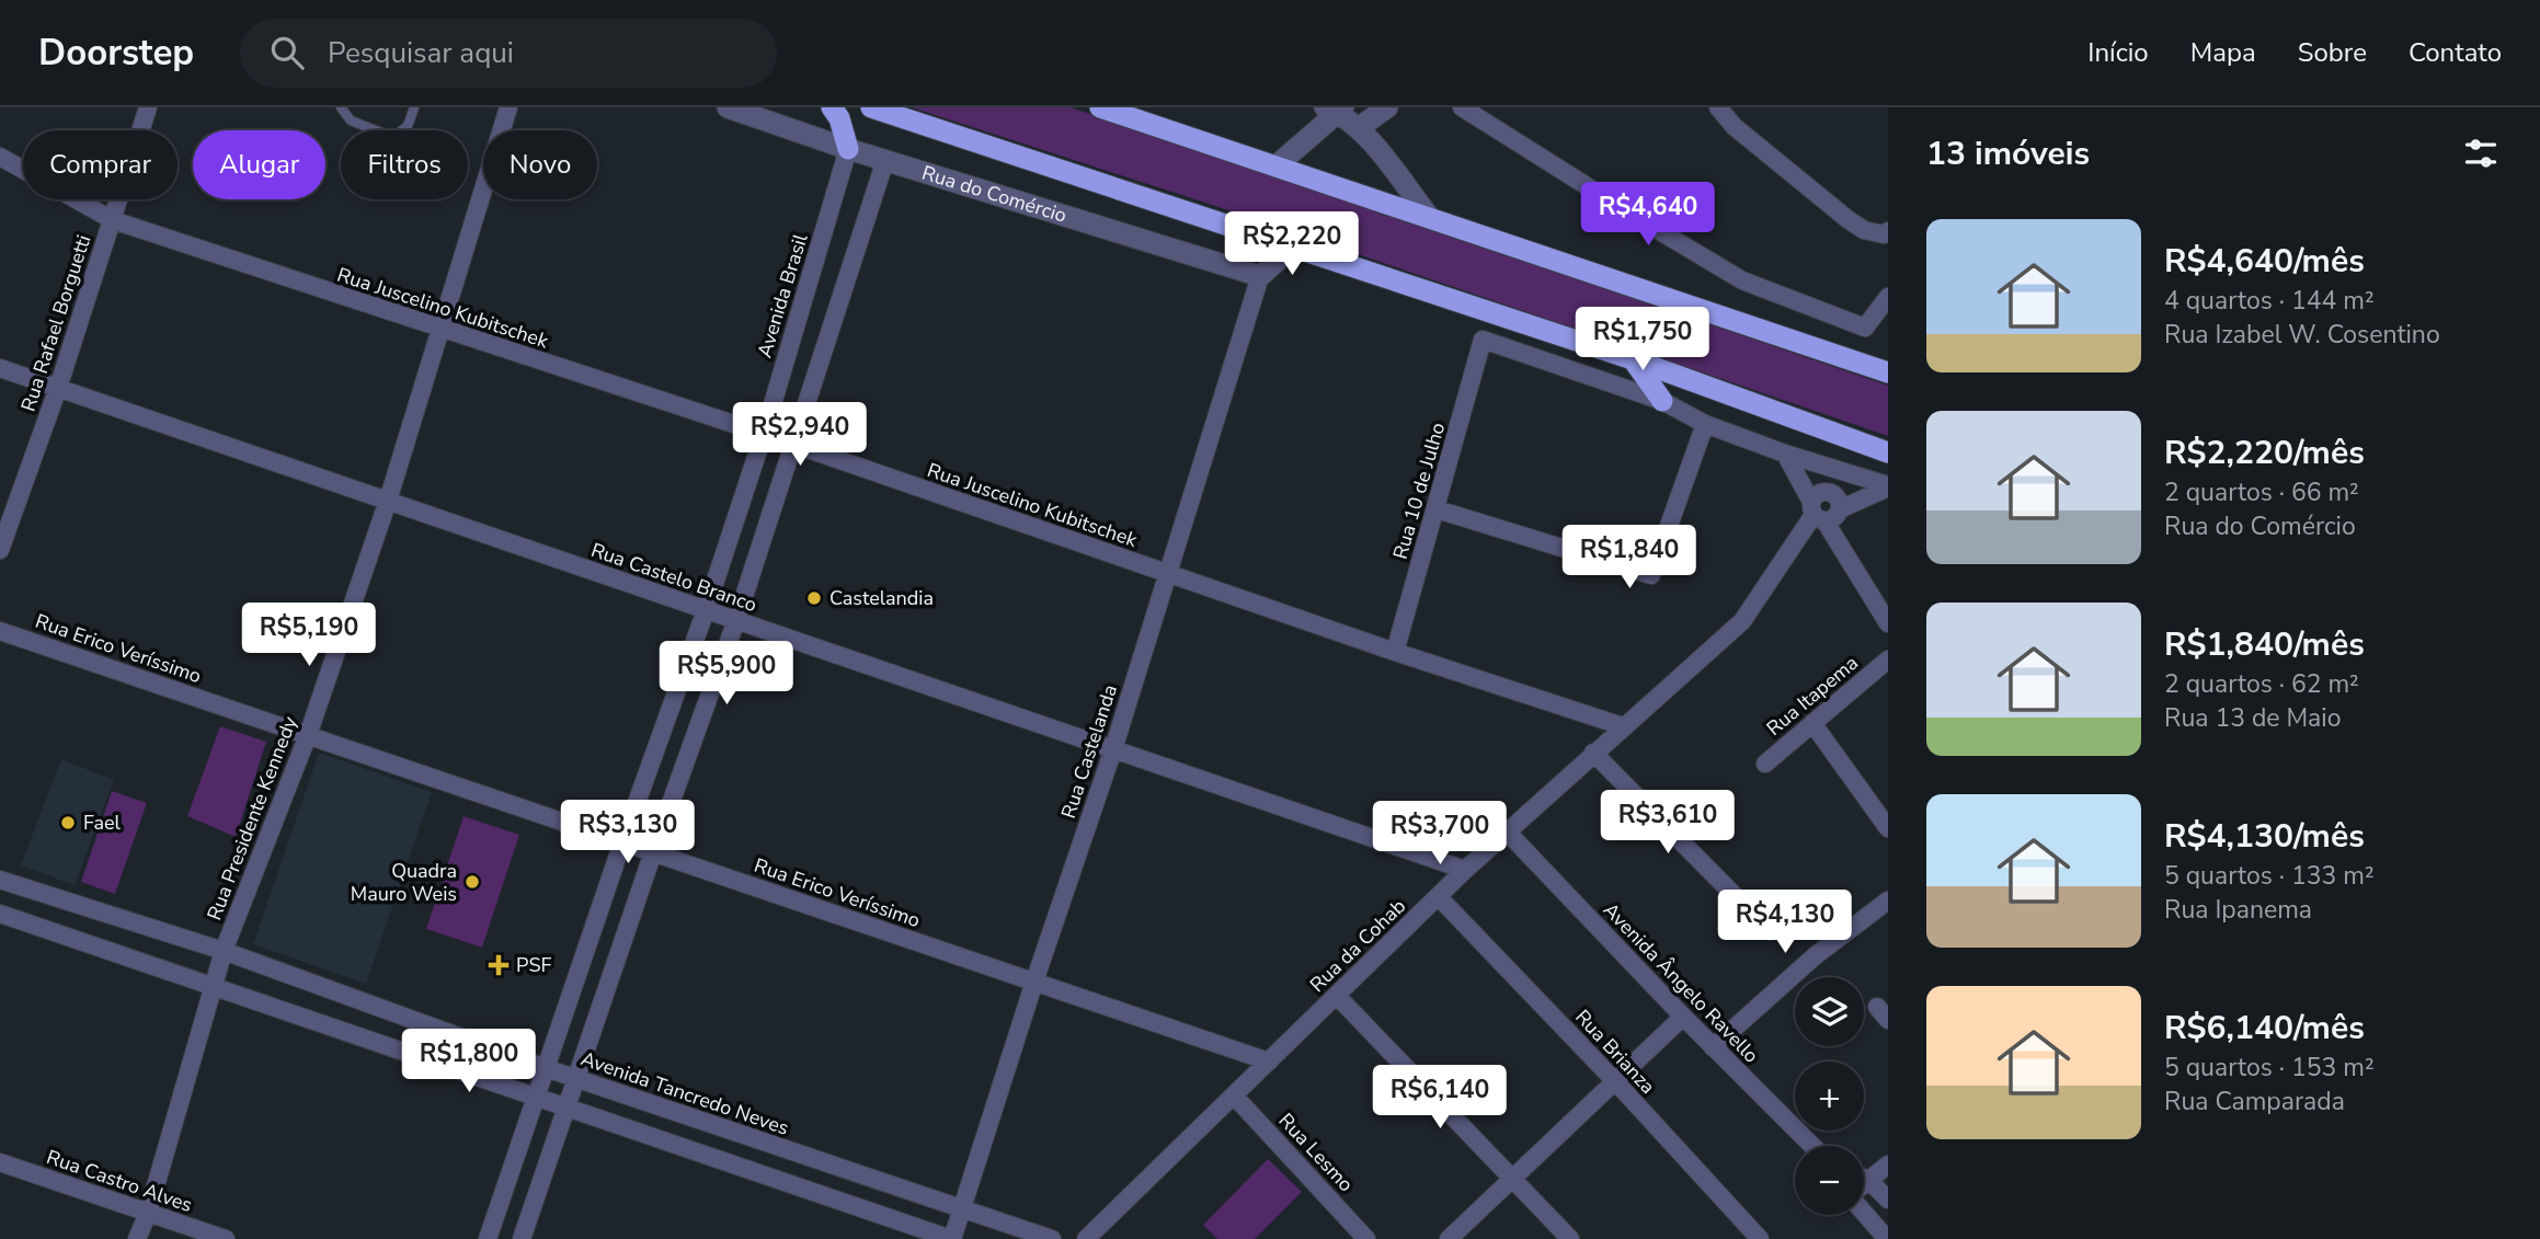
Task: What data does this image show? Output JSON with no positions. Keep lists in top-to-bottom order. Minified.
{"streets":{"street":["Rua do Comércio","Avenida Brasil","Rua Juscelino Kubitschek","Rua Rafael Borguetti","Rua 10 de Julho","Rua Castelo Branco","Rua Erico Veríssimo","Rua Itapema","Rua Castelanda","Rua Presidente Kennedy","Rua da Cohab","Avenida Ângelo Ravello","Rua Brianza","Avenida Tancredo Neves","Rua Lesmo","Rua Castro Alves"]},"crossings":[["Rua do Comércio","Avenida Brasil"],["Rua do Comércio","Rua Castelanda"],["Avenida Brasil","Rua Juscelino Kubitschek"],["Avenida Brasil","Rua Castelo Branco"],["Avenida Brasil","Rua Erico Veríssimo"],["Avenida Brasil","Avenida Tancredo Neves"],["Rua Juscelino Kubitschek","Rua Rafael Borguetti"],["Rua Juscelino Kubitschek","Rua 10 de Julho"],["Rua Juscelino Kubitschek","Rua Castelanda"],["Rua Juscelino Kubitschek","Rua Presidente Kennedy"],["Rua Juscelino Kubitschek","Rua da Cohab"],["Rua Rafael Borguetti","Rua Castelo Branco"],["Rua Castelo Branco","Rua Castelanda"],["Rua Castelo Branco","Rua Presidente Kennedy"],["Rua Castelo Branco","Rua da Cohab"],["Rua Erico Veríssimo","Rua Castelanda"],["Rua Erico Veríssimo","Rua Presidente Kennedy"],["Rua Erico Veríssimo","Rua da Cohab"],["Rua Castelanda","Avenida Tancredo Neves"],["Rua Presidente Kennedy","Avenida Tancredo Neves"],["Rua Presidente Kennedy","Rua Castro Alves"],["Rua da Cohab","Avenida Ângelo Ravello"],["Rua da Cohab","Rua Brianza"],["Rua da Cohab","Rua Lesmo"]],"places":{"other":["Castelandia","Fael","Quadra Mauro Weis"],"health":["PSF"]},"page":{"header":"Doorstep","search":"Pesquisar aqui","nav":["Início","Mapa","Sobre","Contato"],"heading":"13 imóveis","chip":["Comprar","Alugar","Filtros","Novo"],"price":["R$4,640","R$2,220","R$1,750","R$2,940","R$1,840","R$5,190","R$5,900","R$3,610","R$3,130","R$3,700","R$4,130","R$1,800","R$6,140"],"list":[{"name":"R$4,640/mês","note":"4 quartos · 144 m² · Rua Izabel W. Cosentino"},{"name":"R$2,220/mês","note":"2 quartos · 66 m² · Rua do Comércio"},{"name":"R$1,840/mês","note":"2 quartos · 62 m² · Rua 13 de Maio"},{"name":"R$4,130/mês","note":"5 quartos · 133 m² · Rua Ipanema"},{"name":"R$6,140/mês","note":"5 quartos · 153 m² · Rua Camparada"}],"map_buttons":["+","−"]}}
